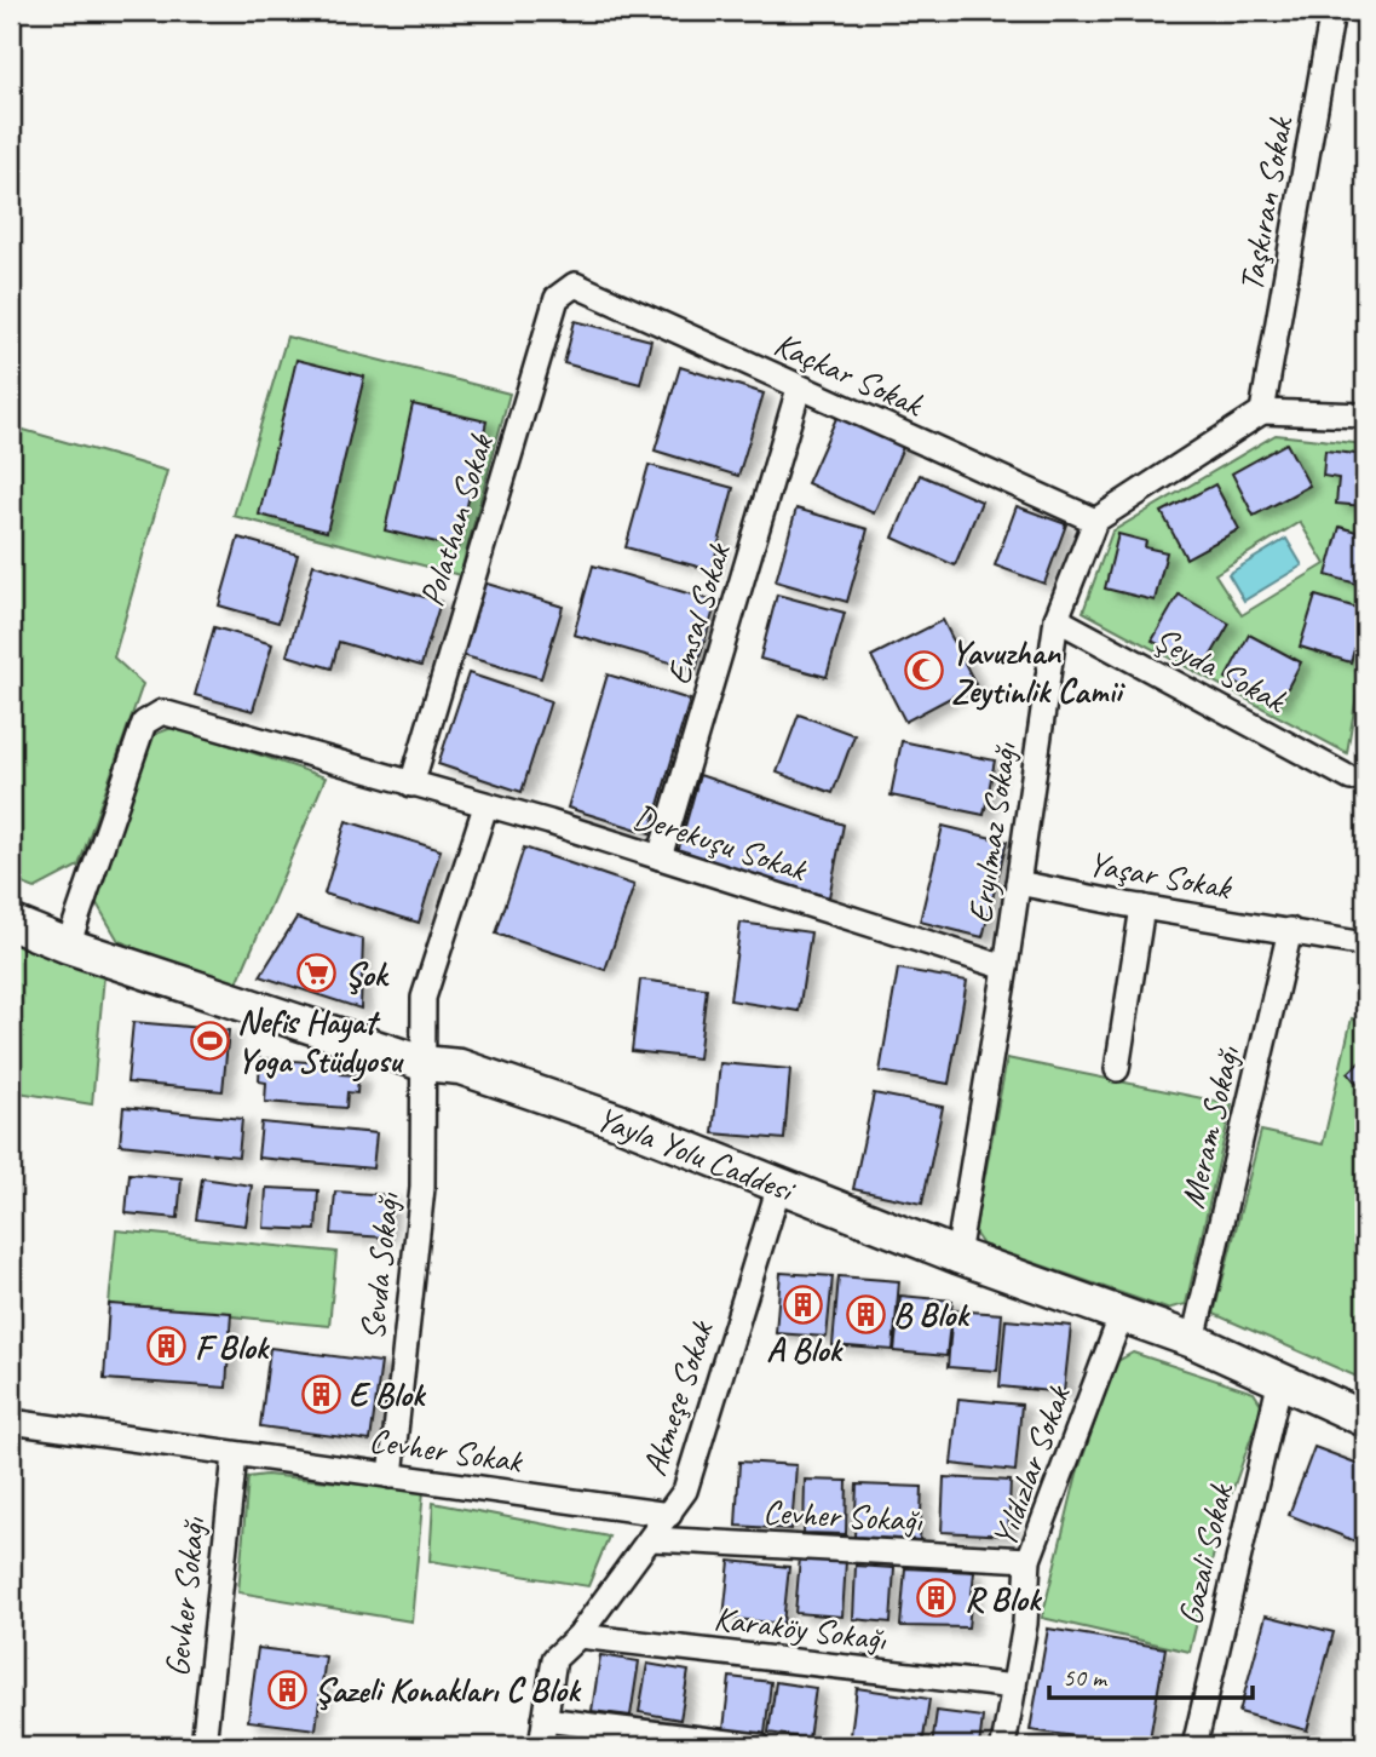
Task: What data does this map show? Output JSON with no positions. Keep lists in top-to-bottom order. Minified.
{"streets":{"street":["Taşkıran Sokak","Kaçkar Sokak","Polathan Sokak","Emsal Sokak","Şeyda Sokak","Eryılmaz Sokağı","Derekuşu Sokak","Yaşar Sokak","Meram Sokağı","Yayla Yolu Caddesi","Sevda Sokağı","Akmeşe Sokak","Cevher Sokak","Yıldızlar Sokak","Cevher Sokağı","Gazali Sokak","Gevher Sokağı","Karaköy Sokağı"]},"crossings":[["Kaçkar Sokak","Polathan Sokak"],["Kaçkar Sokak","Emsal Sokak"],["Kaçkar Sokak","Eryılmaz Sokağı"],["Polathan Sokak","Derekuşu Sokak"],["Emsal Sokak","Derekuşu Sokak"],["Şeyda Sokak","Eryılmaz Sokağı"],["Eryılmaz Sokağı","Derekuşu Sokak"],["Eryılmaz Sokağı","Yaşar Sokak"],["Eryılmaz Sokağı","Yayla Yolu Caddesi"],["Derekuşu Sokak","Yayla Yolu Caddesi"],["Derekuşu Sokak","Sevda Sokağı"],["Yaşar Sokak","Meram Sokağı"],["Meram Sokağı","Yayla Yolu Caddesi"],["Yayla Yolu Caddesi","Sevda Sokağı"],["Yayla Yolu Caddesi","Akmeşe Sokak"],["Yayla Yolu Caddesi","Yıldızlar Sokak"],["Yayla Yolu Caddesi","Gazali Sokak"],["Sevda Sokağı","Cevher Sokak"],["Akmeşe Sokak","Cevher Sokak"],["Akmeşe Sokak","Cevher Sokağı"],["Akmeşe Sokak","Karaköy Sokağı"],["Cevher Sokak","Gevher Sokağı"],["Yıldızlar Sokak","Cevher Sokağı"],["Yıldızlar Sokak","Karaköy Sokağı"]],"places":{"mosque":["Yavuzhan Zeytinlik Camii"],"supermarket":["Şok"],"sports":["Nefis Hayat Yoga Stüdyosu"],"building":["A Blok","B Blok","F Blok","E Blok","R Blok","Şazeli Konakları C Blok"]},"scale_bar":"50 m"}
